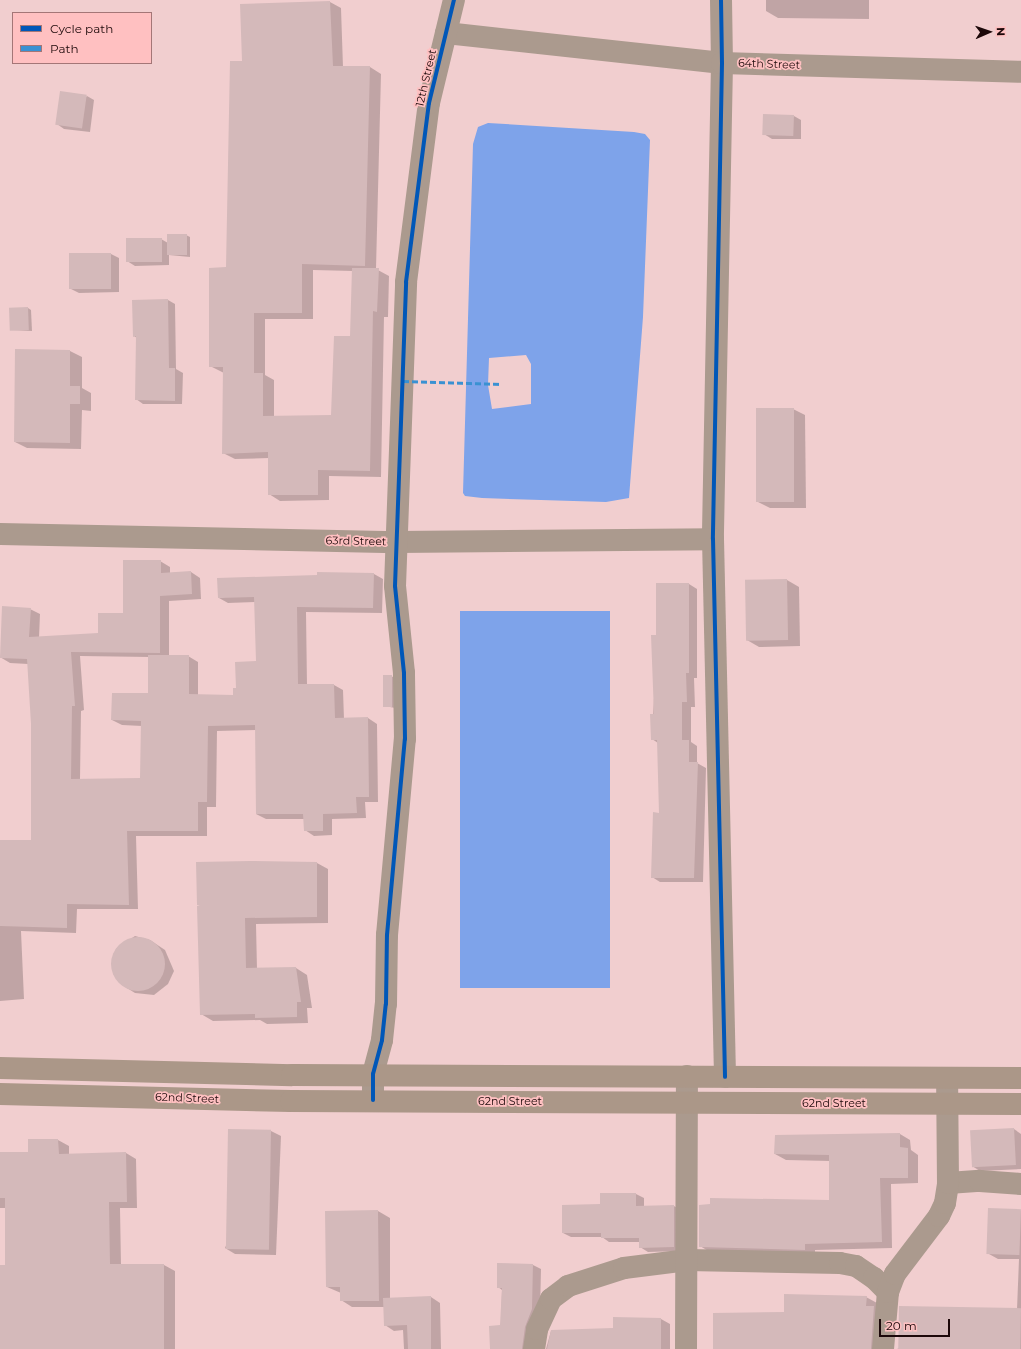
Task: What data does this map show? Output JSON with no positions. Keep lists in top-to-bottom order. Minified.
{"streets":{"main road":["62nd Street"],"street":["64th Street","12th Street","63rd Street"]},"crossings":[["64th Street","12th Street"],["12th Street","63rd Street"],["12th Street","62nd Street"]],"legend":["Cycle path","Path"],"scale_bar":"20 m","north":"right"}
